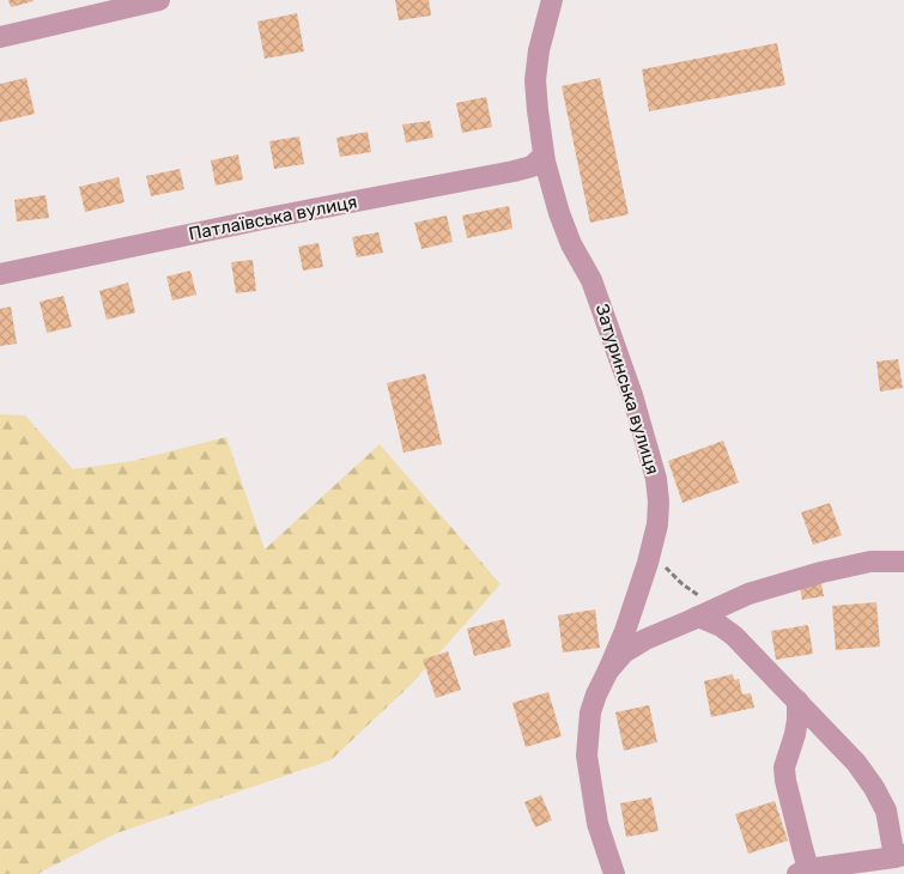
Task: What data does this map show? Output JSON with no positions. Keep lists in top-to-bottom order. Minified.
{"streets":{"street":["Патлаївська вулиця","Затуринська вулиця"]},"crossings":[["Патлаївська вулиця","Затуринська вулиця"]]}
